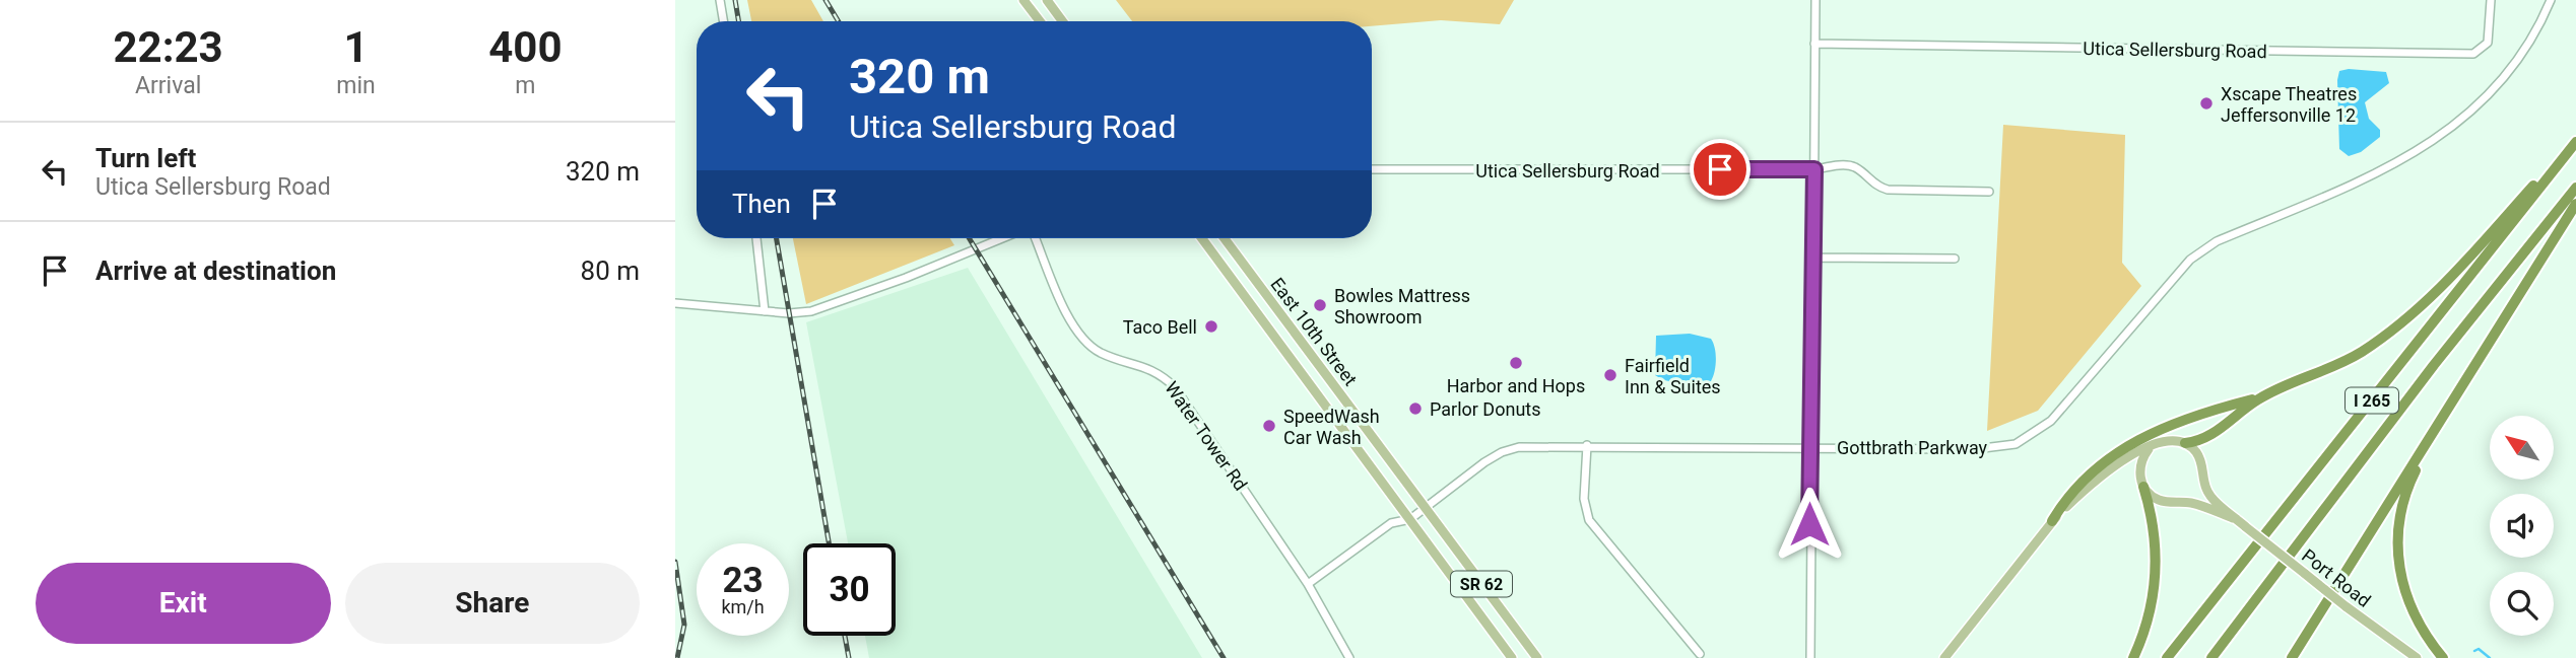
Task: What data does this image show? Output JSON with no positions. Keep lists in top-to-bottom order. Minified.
{"streets":{"highway":["I 265"],"main road":["East 10th Street","Port Road","SR 62"],"street":["Utica Sellersburg Road","Water Tower Rd","Gottbrath Parkway"]},"crossings":[["East 10th Street","Gottbrath Parkway"],["Water Tower Rd","Gottbrath Parkway"],["Gottbrath Parkway","SR 62"]],"places":["Xscape Theatres Jeffersonville 12","Bowles Mattress Showroom","Taco Bell","Harbor and Hops","Fairfield Inn & Suites","Parlor Donuts","SpeedWash Car Wash"],"north":"top left","page":{"eta":["22:23","Arrival","1","min","400","m"],"turn":["320 m","Utica Sellersburg Road"],"list":[{"name":"Turn left","note":"Utica Sellersburg Road","value":"320 m"},{"name":"Arrive at destination","value":"80 m"}],"then":"Then","speed":"23 km/h","limit":"30","buttons":["Exit","Share"]}}
